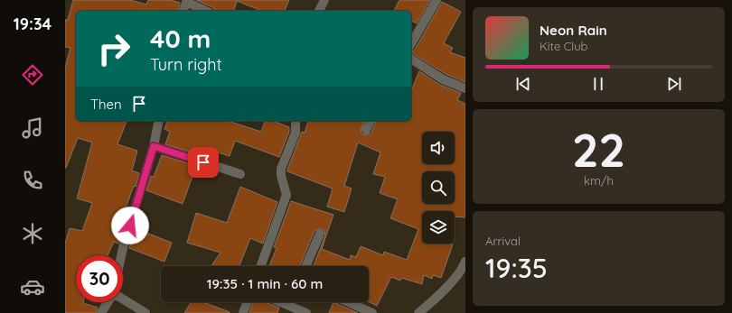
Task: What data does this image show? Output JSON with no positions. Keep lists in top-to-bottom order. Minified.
{"page":{"tabs":"19:34","turn":["40 m","Turn right"],"song":["Neon Rain","Kite Club"],"then":"Then","tile":[["22","km/h"],["Arrival","19:35"]],"limit":"30","trip":"19:35 · 1 min · 60 m"}}
